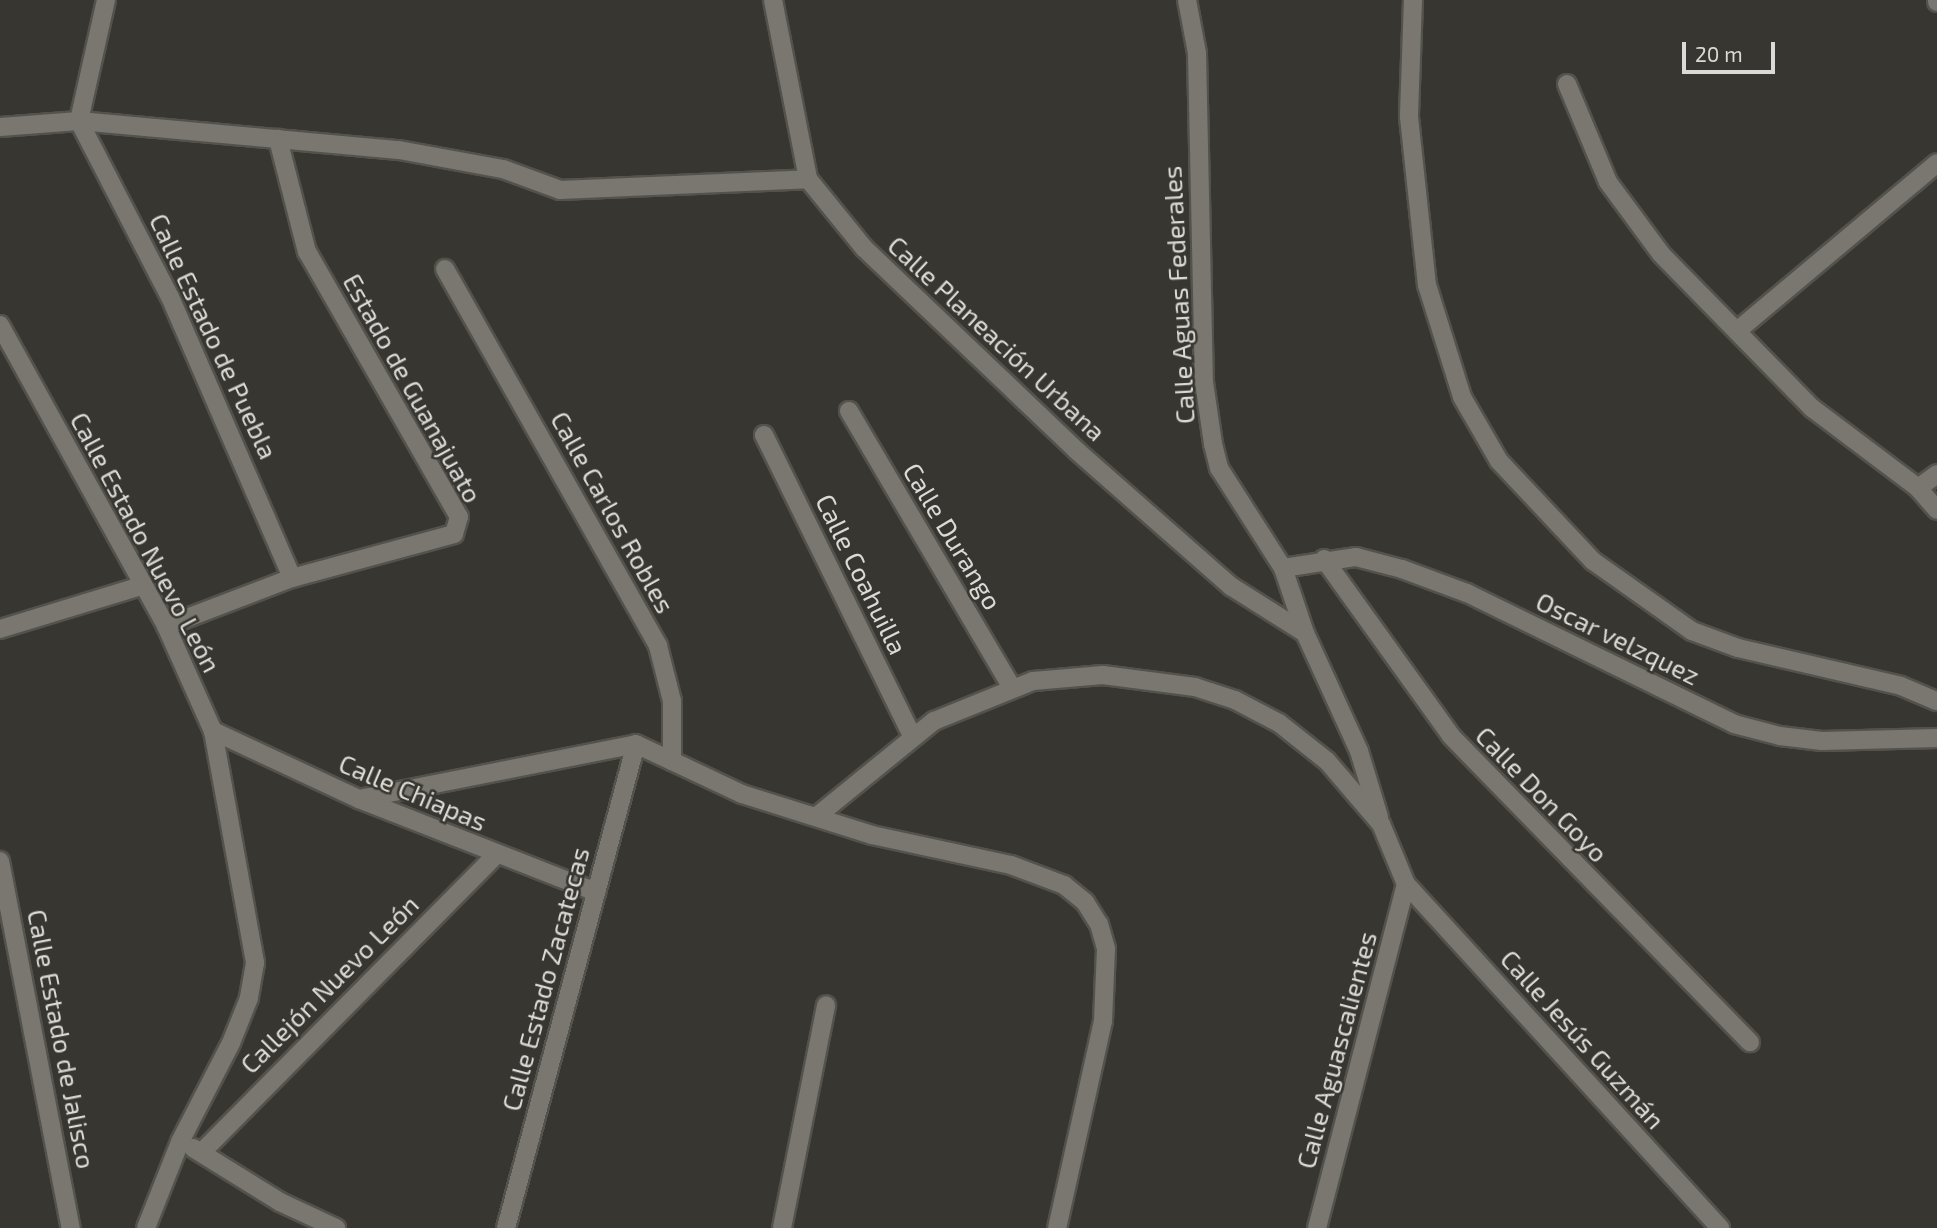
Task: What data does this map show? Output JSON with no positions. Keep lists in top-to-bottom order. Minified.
{"streets":{"street":["Calle Aguas Federales","Calle Estado de Puebla","Calle Planeación Urbana","Estado de Guanajuato","Calle Carlos Robles","Calle Durango","Calle Estado Nuevo León","Calle Coahuilla","Oscar velzquez","Calle Chiapas","Calle Don Goyo","Calle Estado Zacatecas","Callejón Nuevo León","Calle Estado de Jalisco","Calle Jesús Guzmán","Calle Aguascalientes"]},"crossings":[["Calle Aguas Federales","Calle Planeación Urbana"],["Calle Aguas Federales","Oscar velzquez"],["Calle Aguas Federales","Calle Jesús Guzmán"],["Calle Estado de Puebla","Estado de Guanajuato"],["Estado de Guanajuato","Calle Estado Nuevo León"],["Calle Estado Nuevo León","Calle Chiapas"],["Oscar velzquez","Calle Don Goyo"],["Calle Chiapas","Calle Estado Zacatecas"],["Calle Chiapas","Callejón Nuevo León"],["Calle Jesús Guzmán","Calle Aguascalientes"]],"scale_bar":"20 m"}
